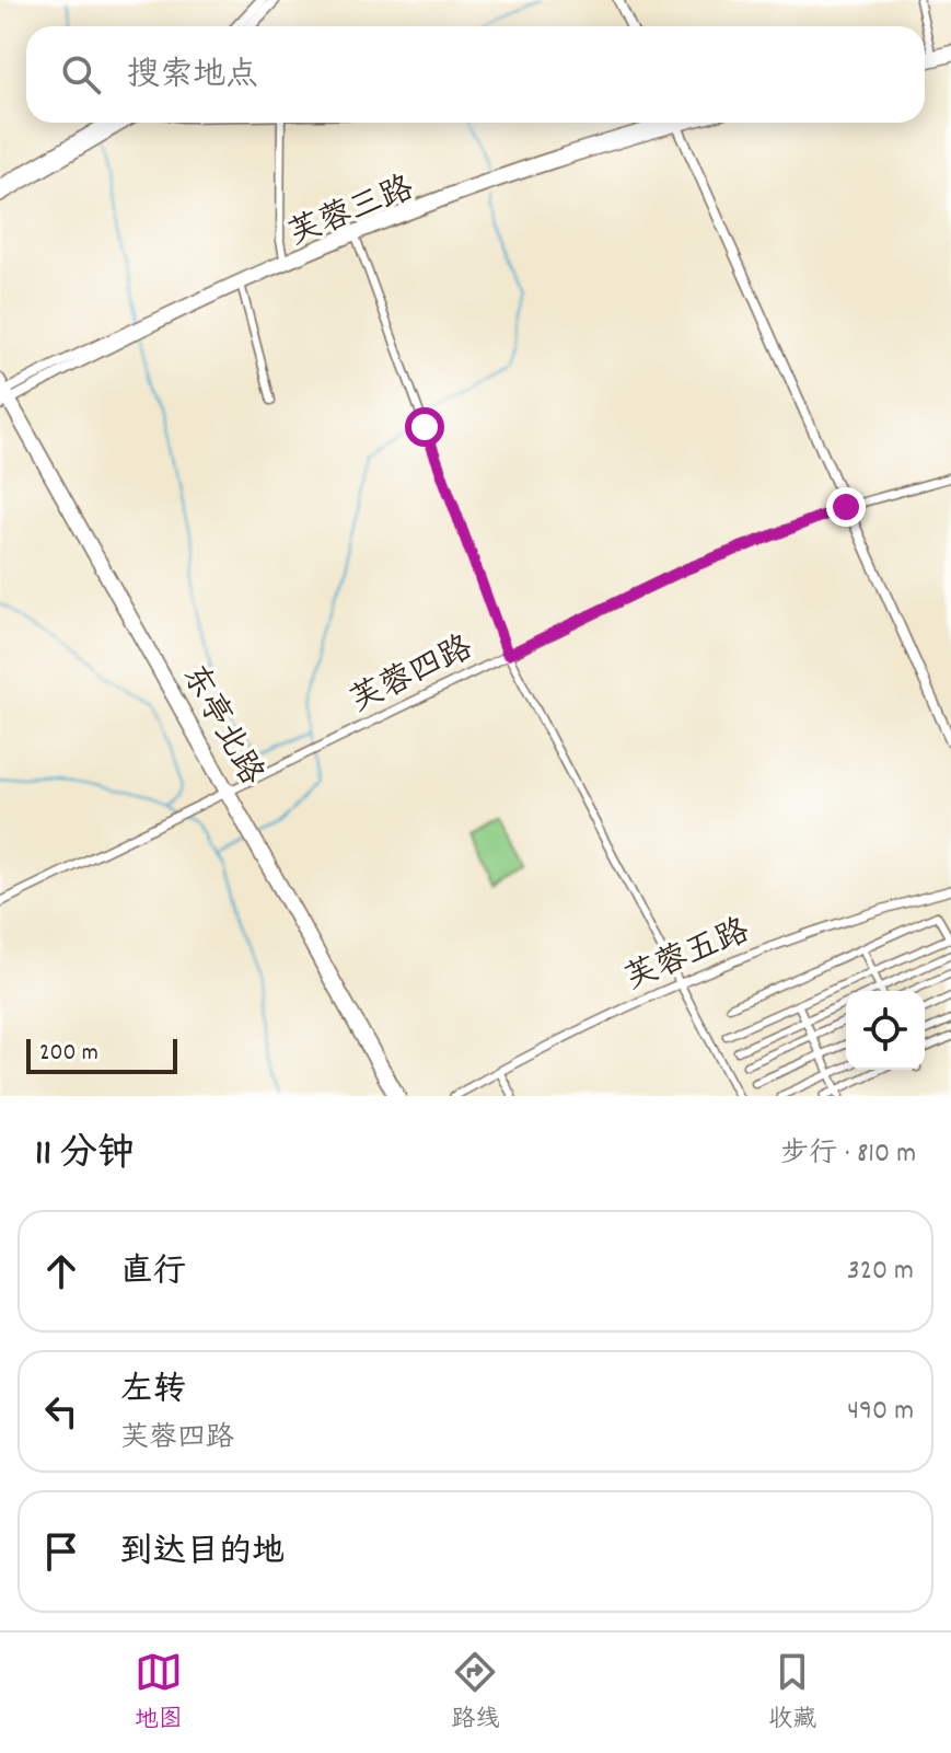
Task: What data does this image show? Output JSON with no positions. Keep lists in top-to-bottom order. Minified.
{"streets":{"main road":["芙蓉三路","东亭北路"],"street":["芙蓉四路","芙蓉五路"]},"crossings":[["芙蓉三路","东亭北路"],["芙蓉四路","东亭北路"]],"scale_bar":"200 m","page":{"search":"搜索地点","scale":"200 m","heading":["11 分钟","步行 · 810 m"],"list":[["直行","320 m"],["左转","芙蓉四路","490 m"],"到达目的地"],"nav":["地图","路线","收藏"]}}
